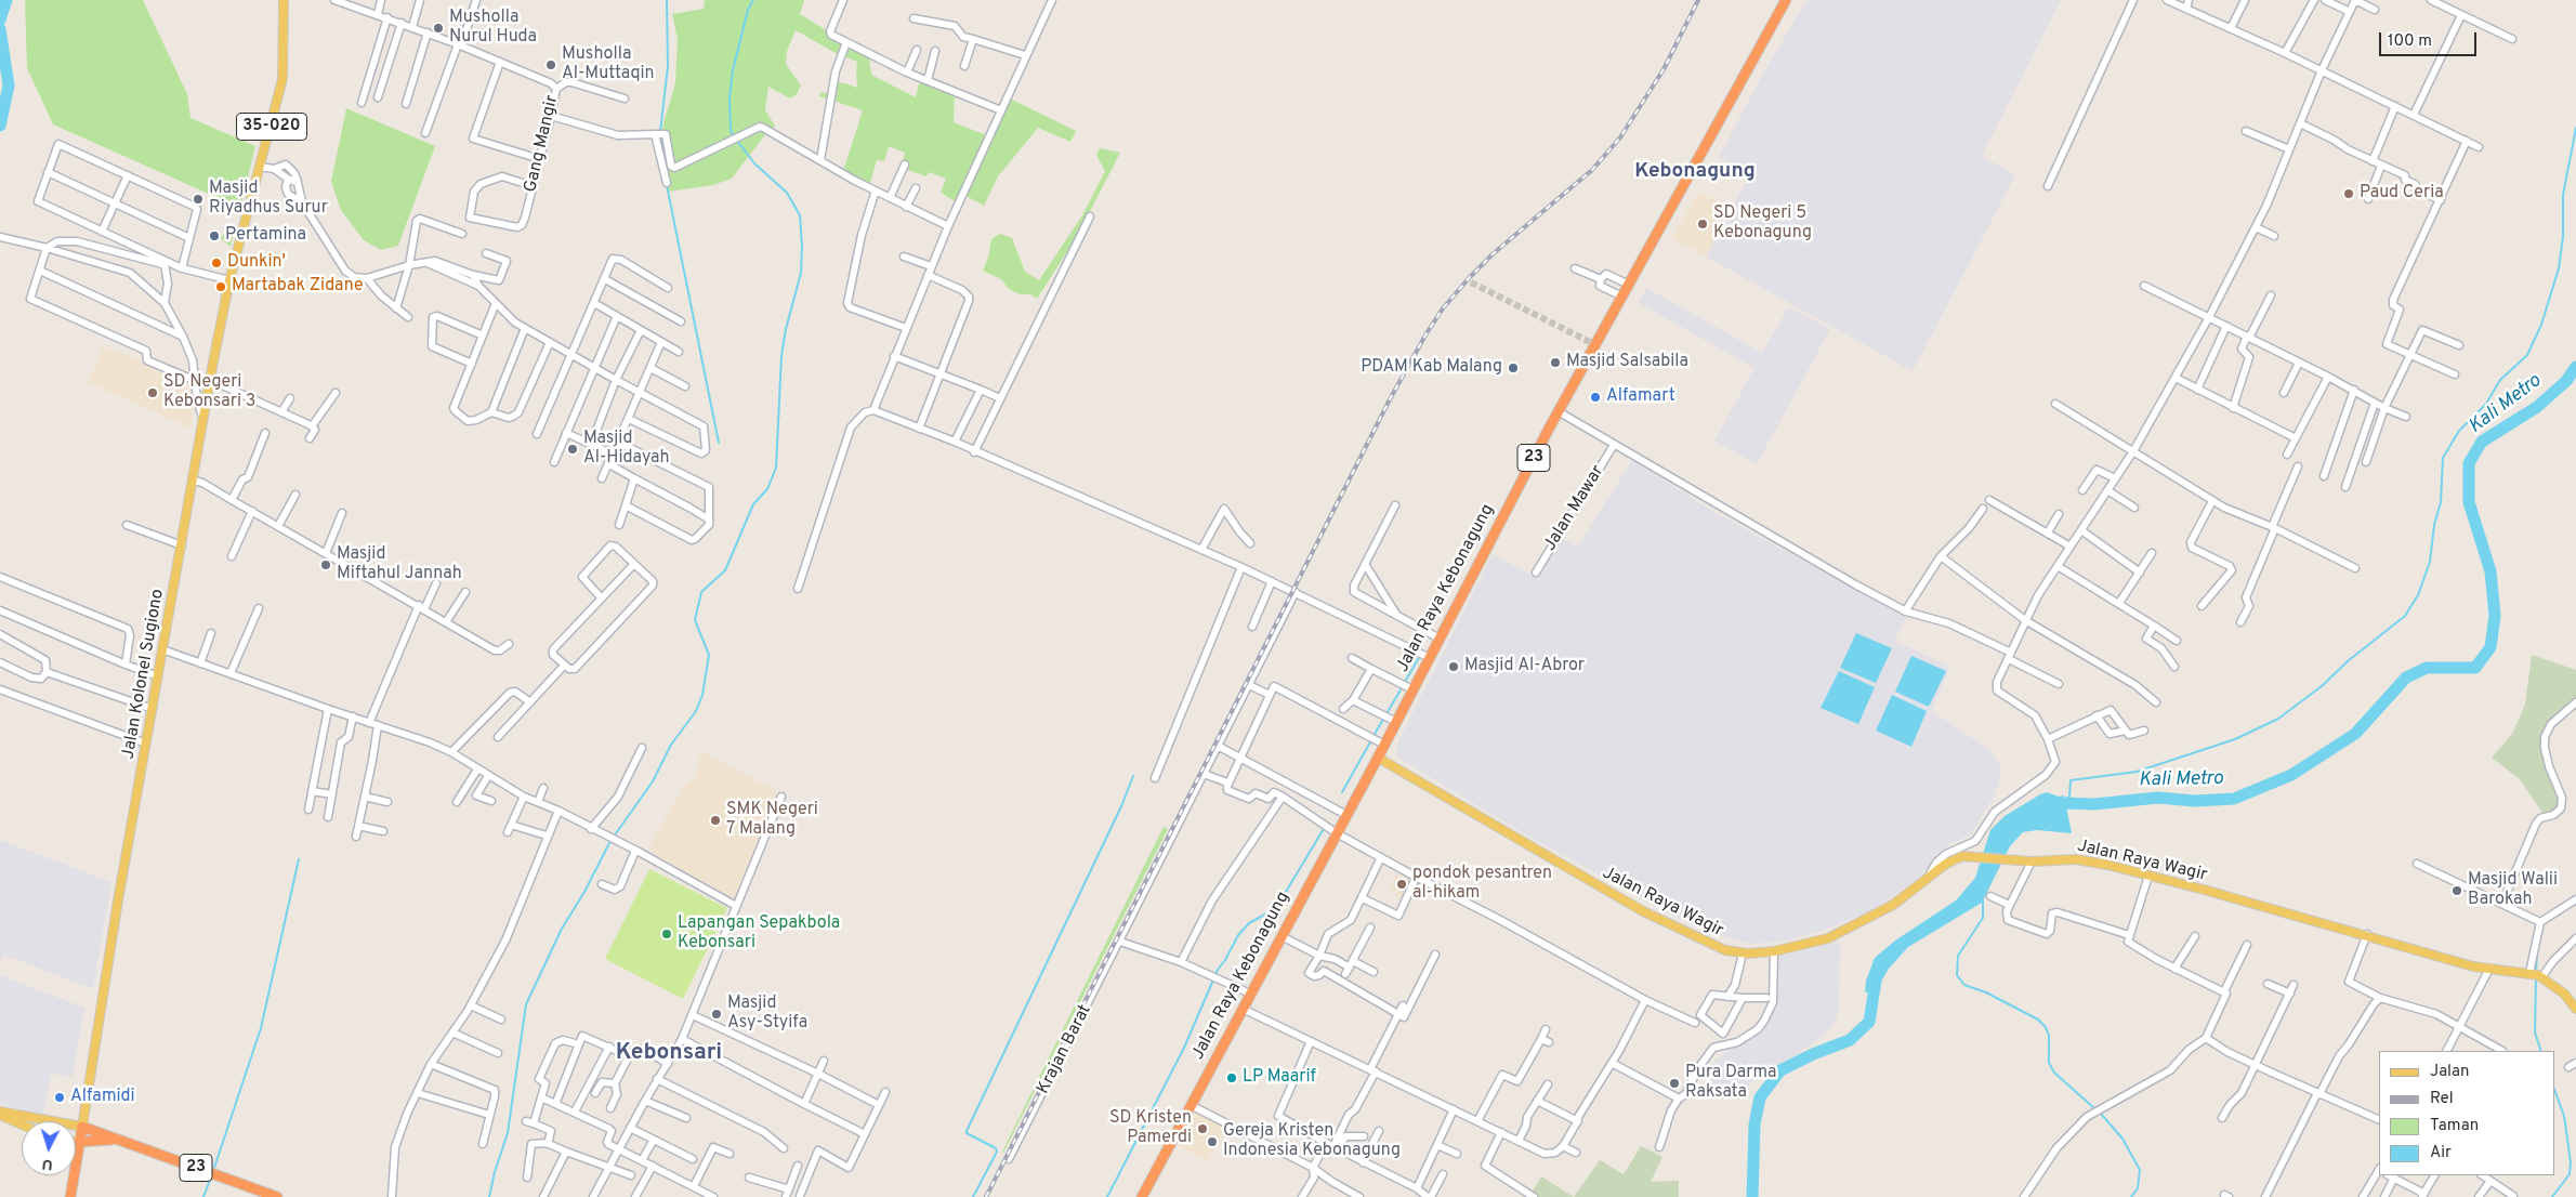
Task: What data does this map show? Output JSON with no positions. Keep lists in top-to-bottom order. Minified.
{"streets":{"highway":["23","Jalan Raya Kebonagung"],"main road":["35-020","Jalan Kolonel Sugiono","Jalan Raya Wagir"],"street":["Gang Mangir","Jalan Mawar","Krajan Barat"]},"crossings":[["35-020","Jalan Kolonel Sugiono"],["23","Jalan Kolonel Sugiono"],["Jalan Raya Kebonagung","Jalan Raya Wagir"]],"districts":["Kebonagung","Kebonsari"],"water":["Kali Metro"],"places":["Musholla Nurul Huda","Musholla Al-Muttaqin","Paud Ceria","Masjid Riyadhus Surur","SD Negeri 5 Kebonagung","Pertamina","Dunkin'","Martabak Zidane","Masjid Salsabila","PDAM Kab Malang","SD Negeri Kebonsari 3","Alfamart","Masjid Al-Hidayah","Masjid Miftahul Jannah","Masjid Al-Abror","SMK Negeri 7 Malang","pondok pesantren al-hikam","Masjid Walii Barokah","Lapangan Sepakbola Kebonsari","Masjid Asy-Styifa","LP Maarif","Pura Darma Raksata","Alfamidi","SD Kristen Pamerdi","Gereja Kristen Indonesia Kebonagung"],"legend":["Jalan","Rel","Taman","Air"],"scale_bar":"100 m","north":"bottom"}
